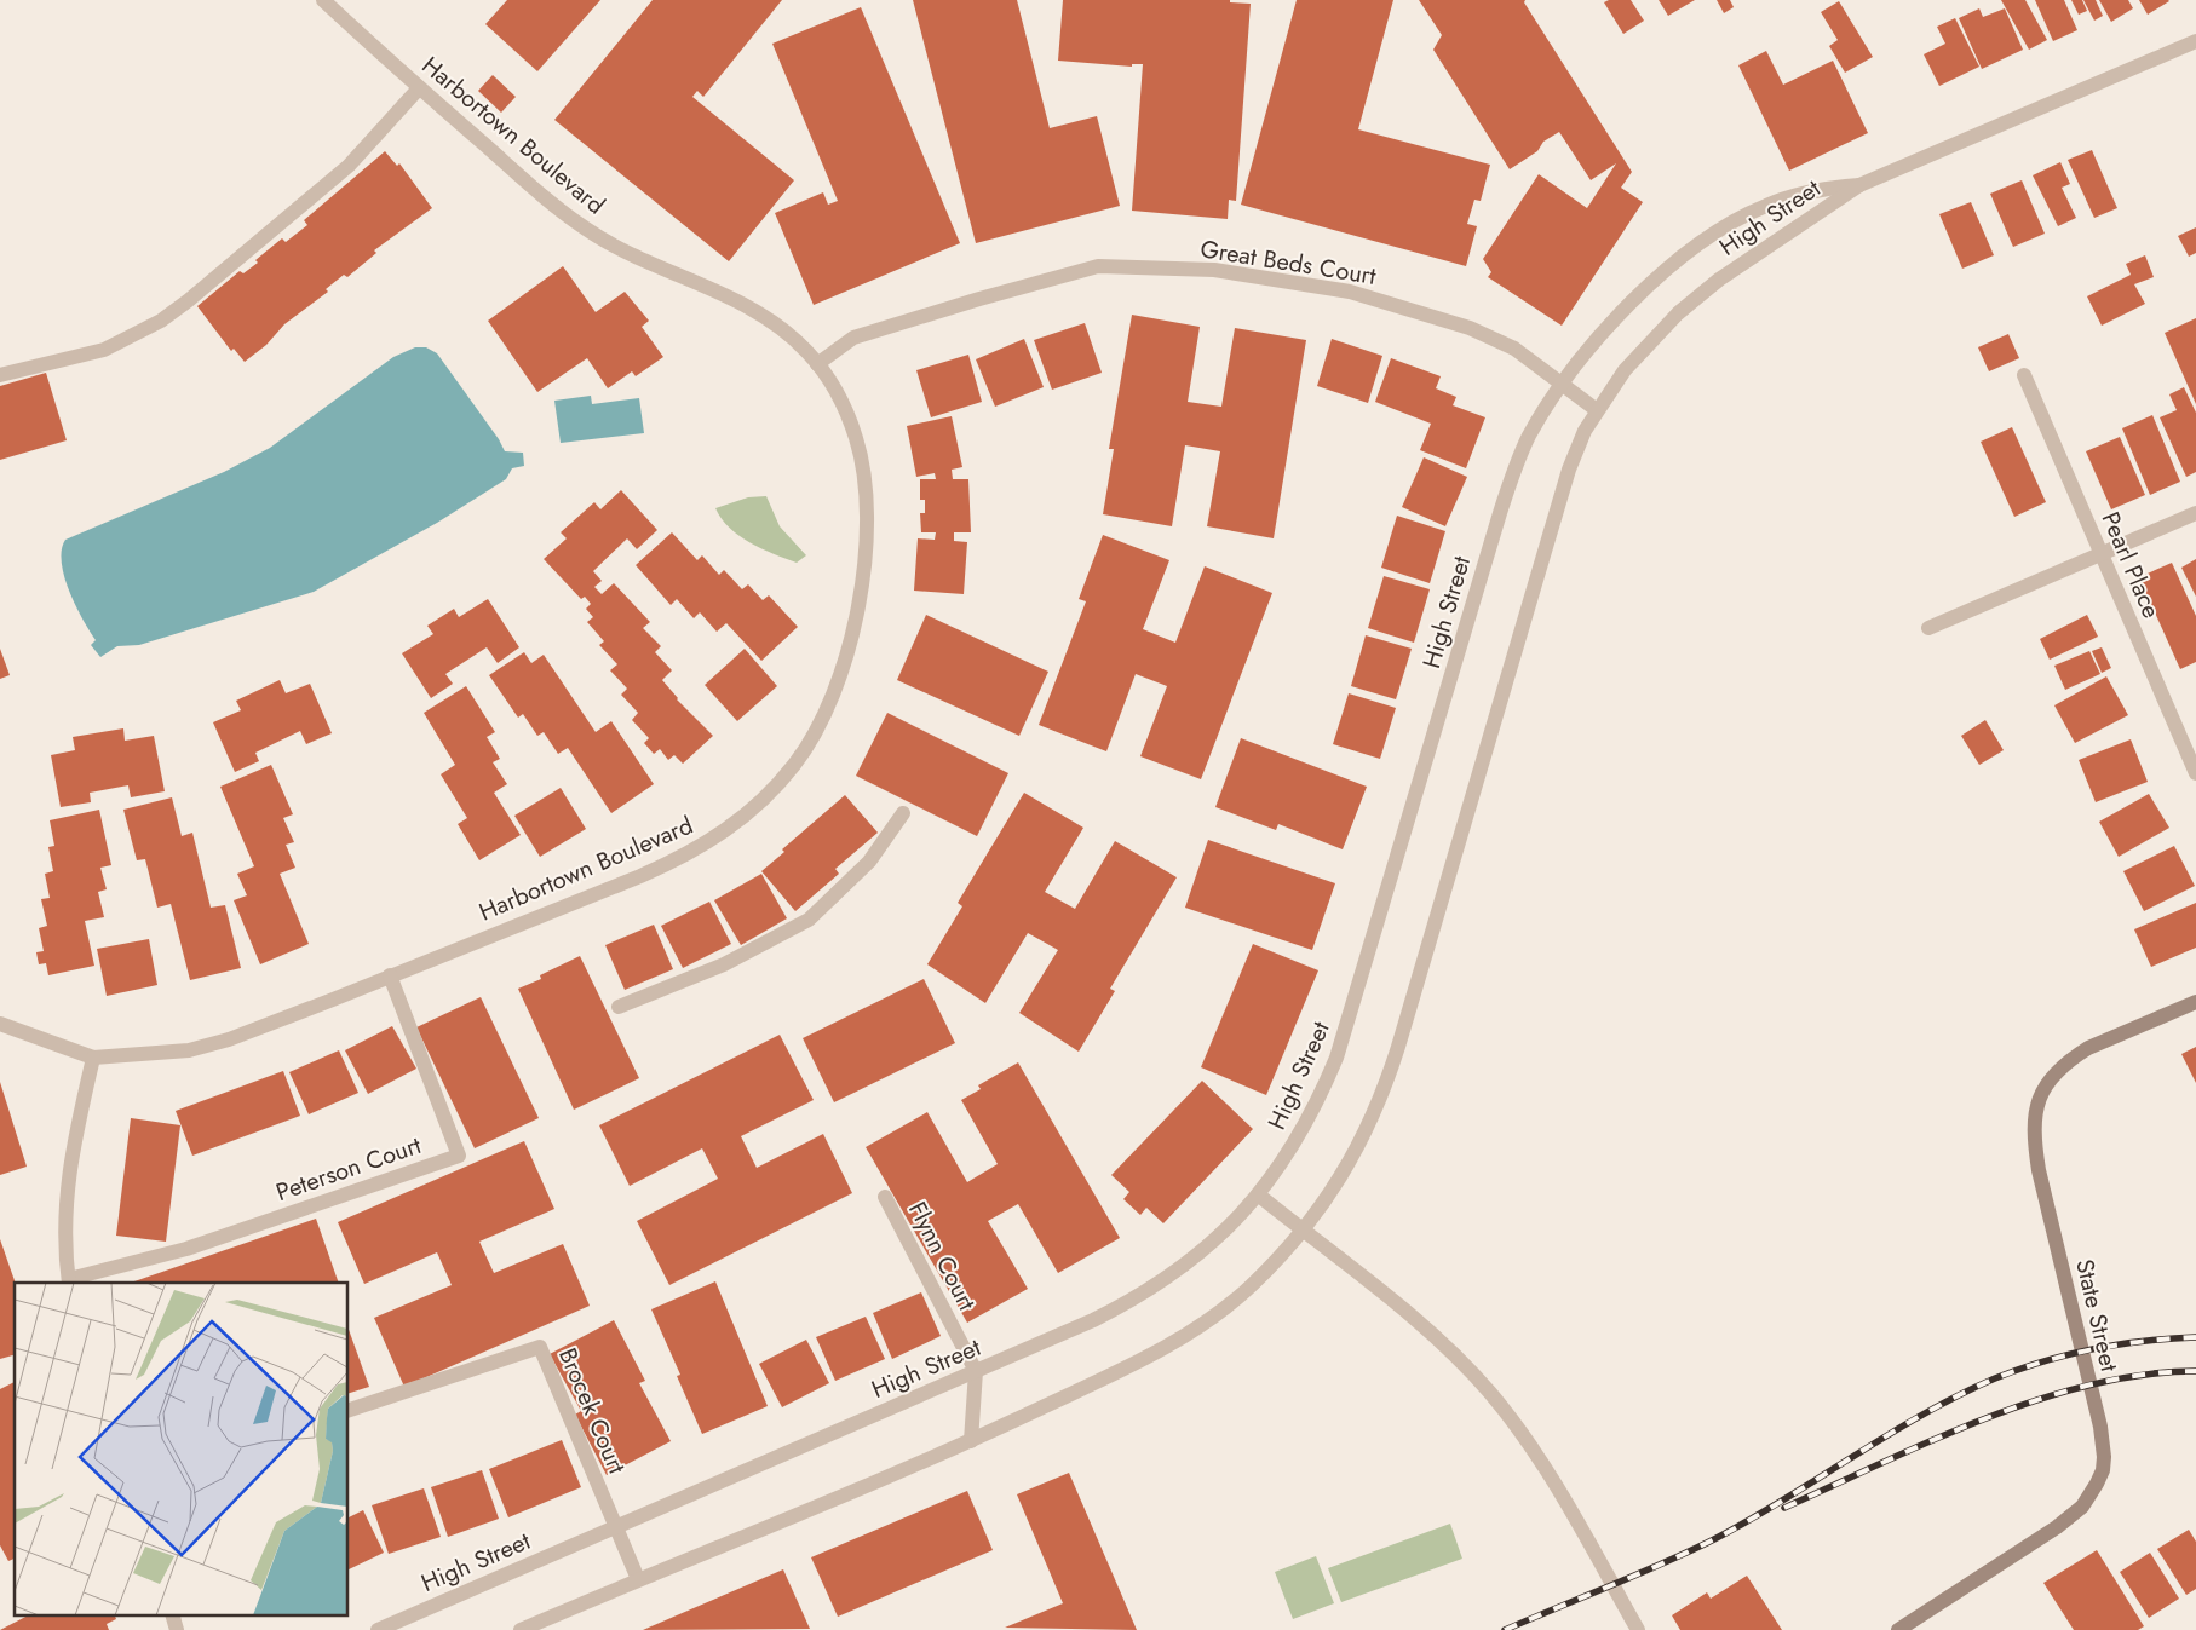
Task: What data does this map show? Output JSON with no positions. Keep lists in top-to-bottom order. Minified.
{"streets":{"street":["Harbortown Boulevard","High Street","Great Beds Court","Pearl Place","Peterson Court","Flynn Court","State Street","Brocek Court"]},"crossings":[["Harbortown Boulevard","Great Beds Court"],["Harbortown Boulevard","Peterson Court"],["High Street","Great Beds Court"],["High Street","Flynn Court"],["High Street","Brocek Court"]]}
